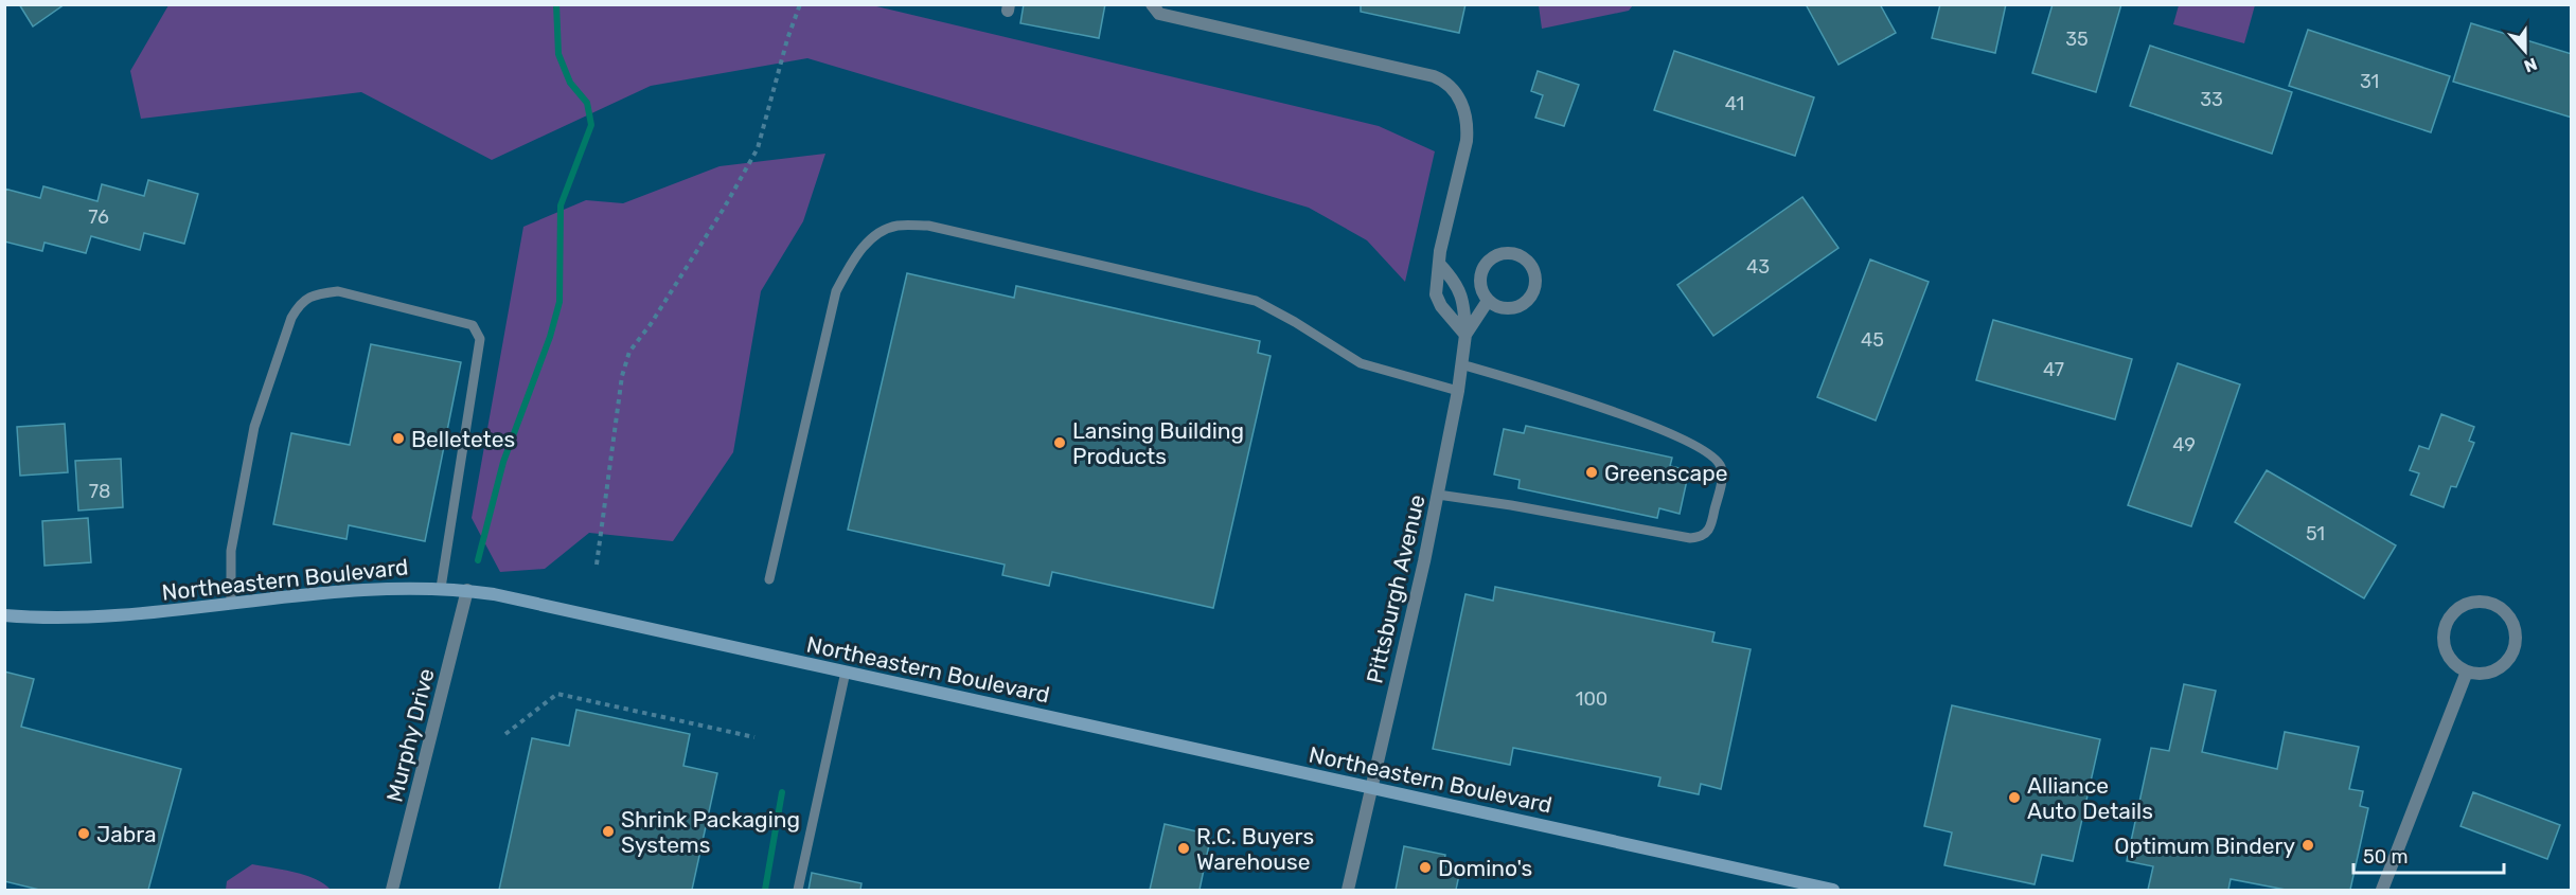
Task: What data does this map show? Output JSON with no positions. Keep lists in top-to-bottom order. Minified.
{"streets":{"street":["Northeastern Boulevard","Pittsburgh Avenue","Murphy Drive"]},"crossings":[["Northeastern Boulevard","Pittsburgh Avenue"],["Northeastern Boulevard","Murphy Drive"]],"places":["Belletetes","Lansing Building Products","Greenscape","Alliance Auto Details","Shrink Packaging Systems","Jabra","Optimum Bindery","R.C. Buyers Warehouse","Domino's"],"house_numbers":["35","31","33","41","76","43","45","47","49","78","51","100"],"scale_bar":"50 m","north":"bottom"}
